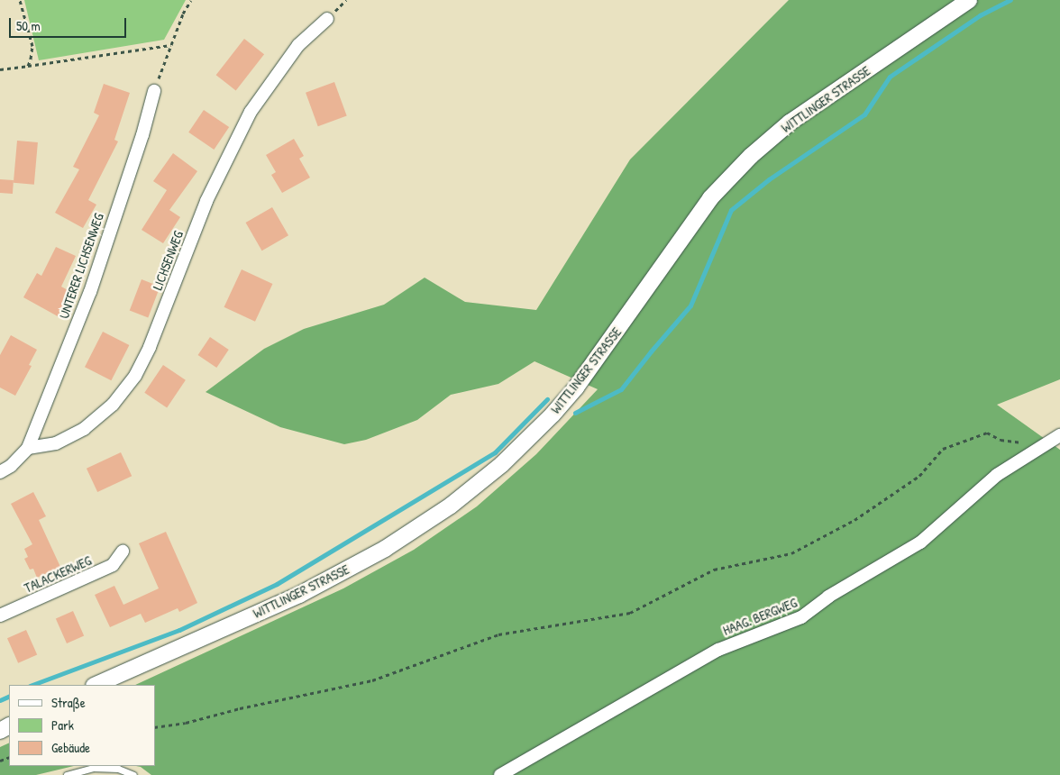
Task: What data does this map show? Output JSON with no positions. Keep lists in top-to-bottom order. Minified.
{"streets":{"street":["WITTLINGER STRASSE","LICHSENWEG","UNTERER LICHSENWEG","TALACKERWEG","HAAG. BERGWEG"]},"crossings":[["LICHSENWEG","UNTERER LICHSENWEG"]],"legend":["Straße","Park","Gebäude"],"scale_bar":"50 m"}
